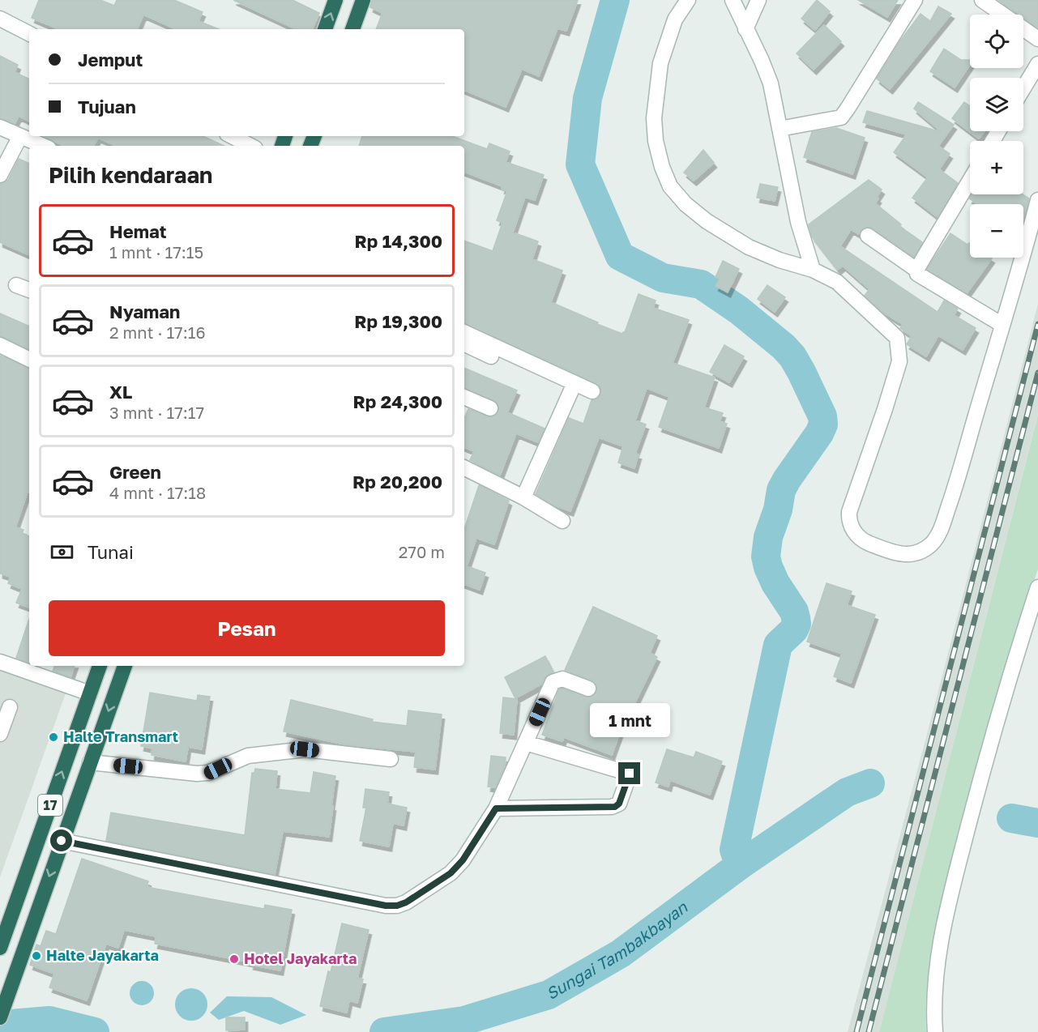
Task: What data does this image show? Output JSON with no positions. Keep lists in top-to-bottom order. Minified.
{"streets":{"highway":["17"]},"water":["Sungai Tambakbayan"],"places":["Halte Transmart","Halte Jayakarta","Hotel Jayakarta"],"page":{"map_buttons":["+","−"],"banner":["Jemput","Tujuan"],"heading":"Pilih kendaraan","list":[{"name":"Hemat","note":"1 mnt · 17:15","value":"Rp 14,300"},{"name":"Nyaman","note":"2 mnt · 17:16","value":"Rp 19,300"},{"name":"XL","note":"3 mnt · 17:17","value":"Rp 24,300"},{"name":"Green","note":"4 mnt · 17:18","value":"Rp 20,200"}],"pay":["Tunai","270 m"],"buttons":"Pesan","bubble":"1 mnt"}}
